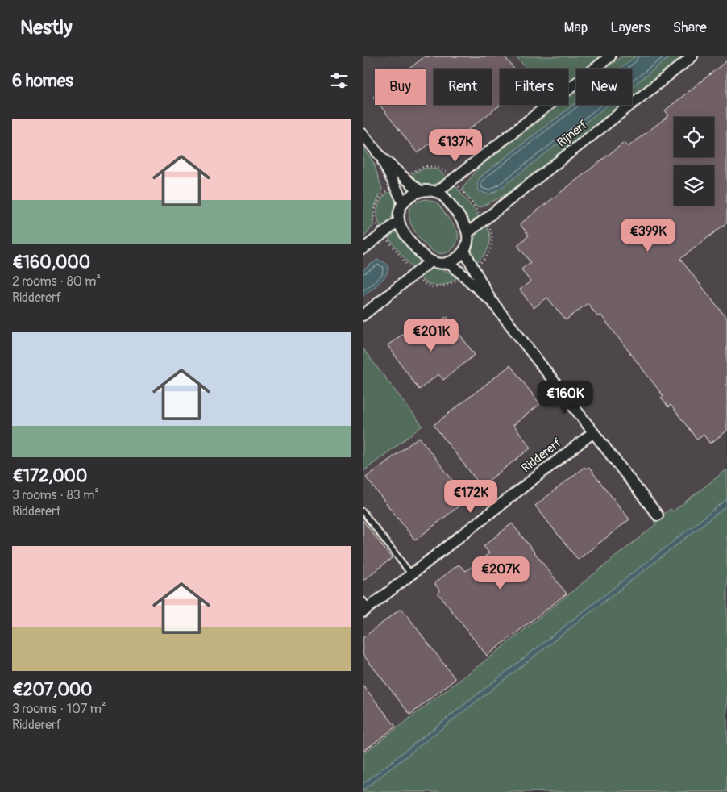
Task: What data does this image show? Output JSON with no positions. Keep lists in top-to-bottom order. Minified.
{"streets":{"street":["Rijnerf","Riddererf"]},"page":{"header":"Nestly","nav":["Map","Layers","Share"],"heading":"6 homes","chip":["Buy","Rent","Filters","New"],"list":[{"name":"€160,000","note":"2 rooms · 80 m² · Riddererf"},{"name":"€172,000","note":"3 rooms · 83 m² · Riddererf"},{"name":"€207,000","note":"3 rooms · 107 m² · Riddererf"}],"price":["€137K","€399K","€201K","€160K","€172K","€207K"]}}
